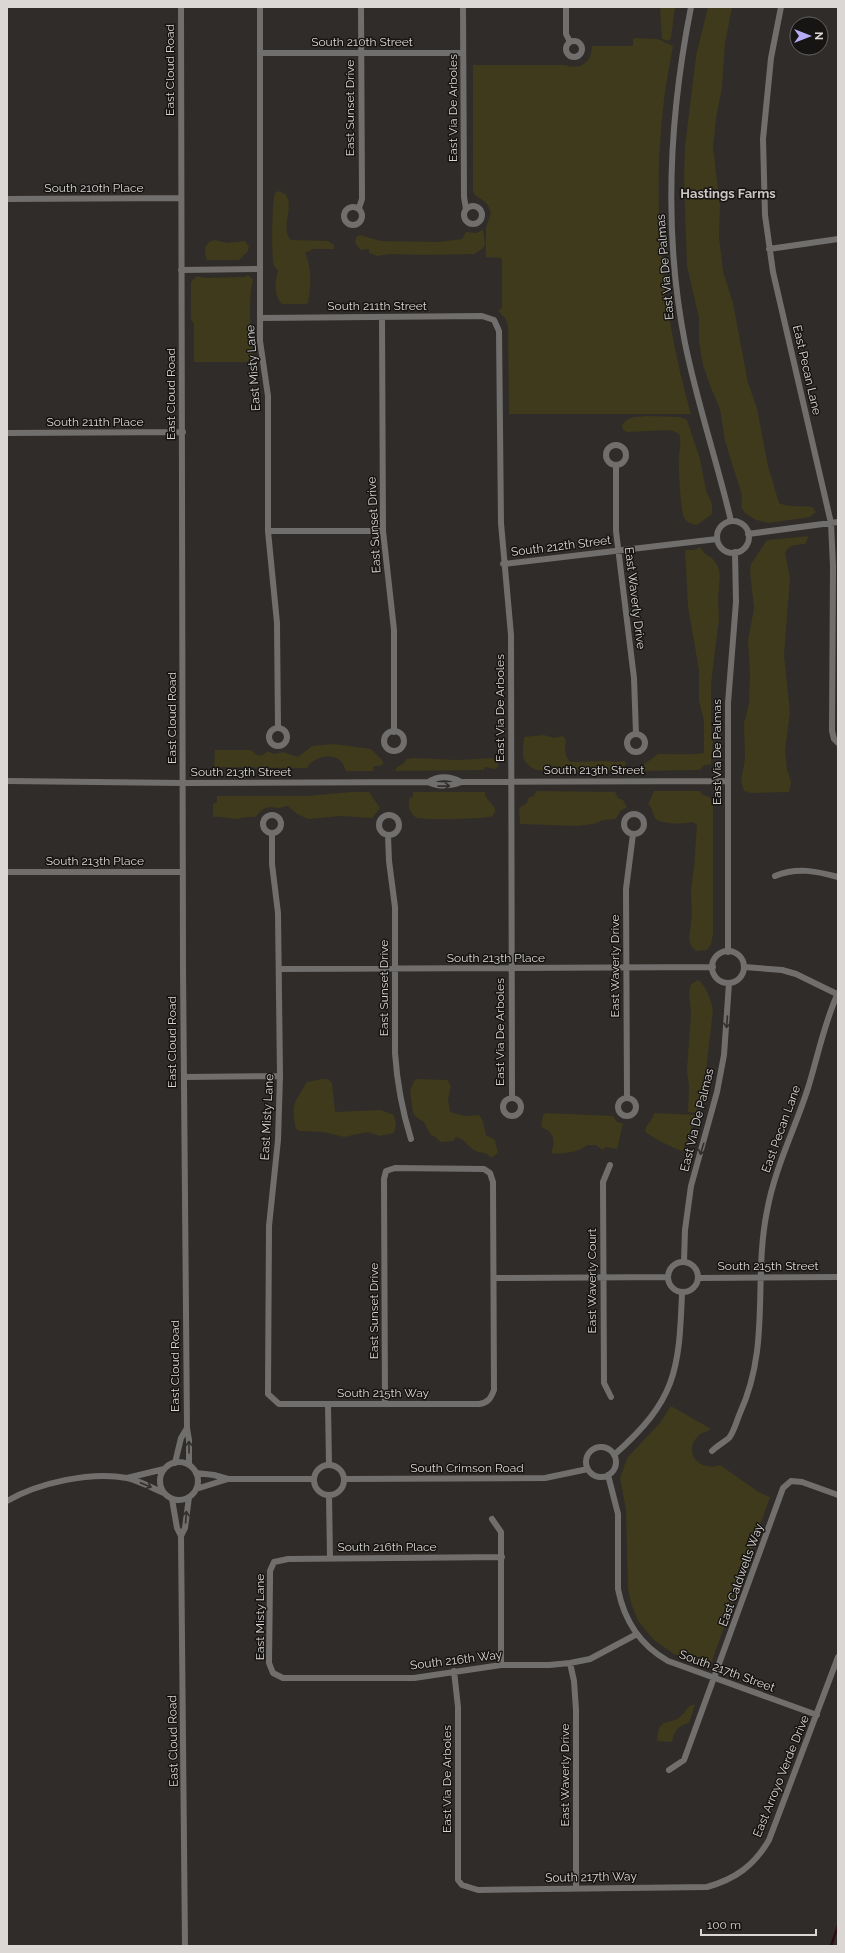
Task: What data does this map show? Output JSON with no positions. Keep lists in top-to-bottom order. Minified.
{"streets":{"street":["South 210th Street","East Cloud Road","East Sunset Drive","East Via De Arboles","South 210th Place","East Via De Palmas","South 211th Street","East Misty Lane","East Pecan Lane","South 211th Place","South 212th Street","East Waverly Drive","South 213th Street","South 213th Place","South 215th Street","East Waverly Court","South 215th Way","South Crimson Road","South 216th Place","East Caldwells Way","South 216th Way","South 217th Street","East Arroyo Verde Drive","South 217th Way"]},"crossings":[["South 210th Street","East Sunset Drive"],["South 210th Street","East Via De Arboles"],["South 210th Street","East Misty Lane"],["East Cloud Road","South 210th Place"],["East Cloud Road","South 211th Place"],["East Cloud Road","South 213th Street"],["East Cloud Road","South 213th Place"],["East Sunset Drive","South 211th Street"],["East Sunset Drive","South 213th Place"],["East Sunset Drive","South 215th Way"],["East Via De Arboles","South 211th Street"],["East Via De Arboles","South 212th Street"],["East Via De Arboles","South 213th Street"],["East Via De Arboles","South 213th Place"],["East Via De Arboles","South 216th Way"],["East Via De Arboles","South 217th Way"],["East Via De Palmas","South 212th Street"],["East Via De Palmas","South 213th Street"],["East Via De Palmas","South 213th Place"],["East Via De Palmas","South 215th Street"],["South 211th Street","East Misty Lane"],["East Misty Lane","South 213th Place"],["East Misty Lane","South 215th Way"],["East Misty Lane","South 216th Place"],["East Misty Lane","South 216th Way"],["East Pecan Lane","South 215th Street"],["South 212th Street","East Waverly Drive"],["East Waverly Drive","South 213th Place"],["East Waverly Drive","South 216th Way"],["East Waverly Drive","South 217th Way"],["East Caldwells Way","South 217th Street"],["South 216th Way","South 217th Street"],["South 217th Street","East Arroyo Verde Drive"],["East Arroyo Verde Drive","South 217th Way"]],"districts":["Hastings Farms"],"scale_bar":"100 m","north":"right"}
